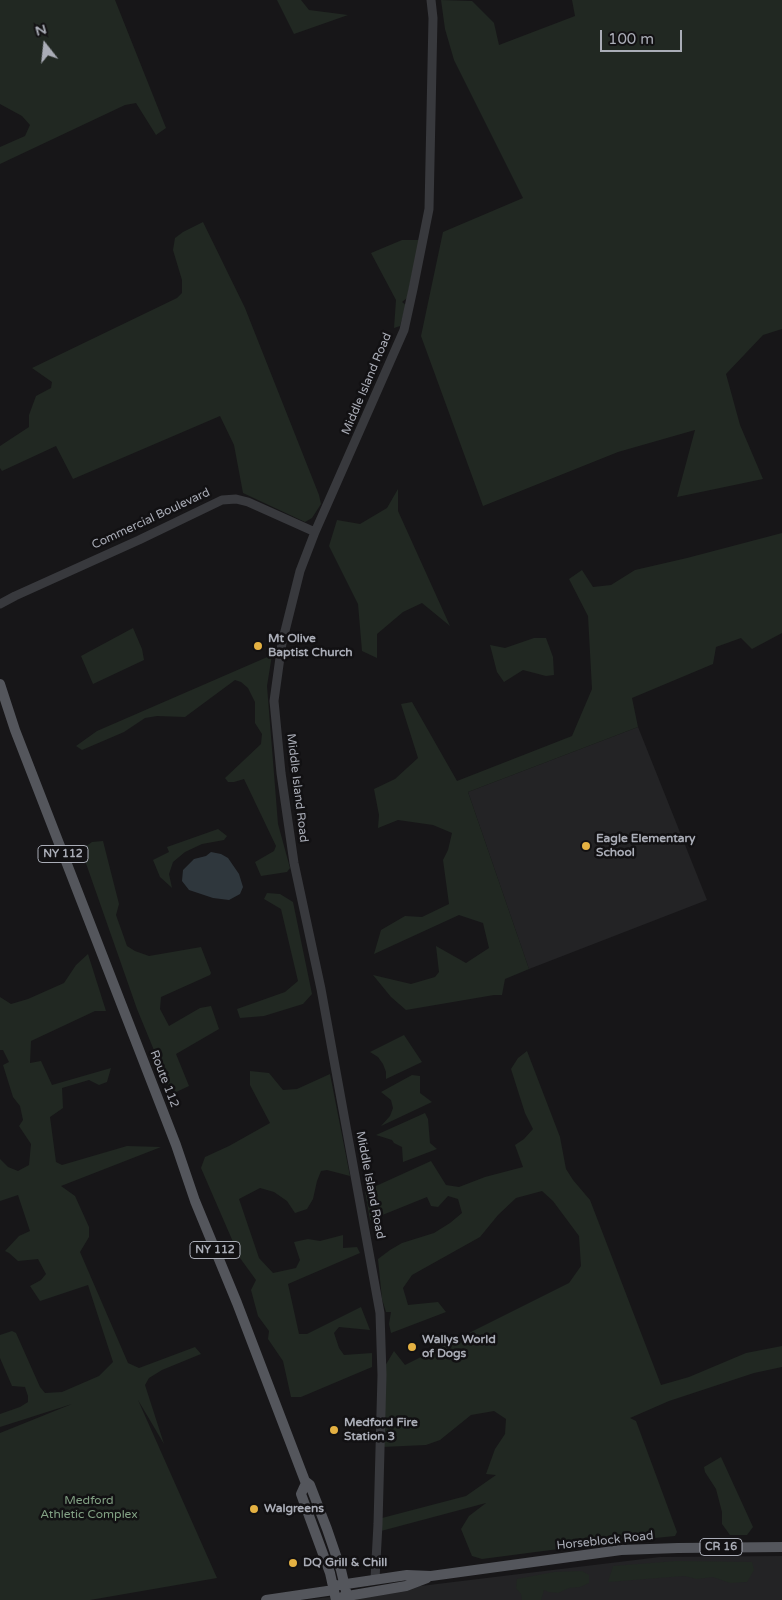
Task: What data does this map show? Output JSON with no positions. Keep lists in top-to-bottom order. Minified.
{"streets":{"main road":["NY 112","Route 112","Horseblock Road","CR 16"],"street":["Middle Island Road","Commercial Boulevard"]},"crossings":[["Middle Island Road","Commercial Boulevard"],["Middle Island Road","Horseblock Road"],["Route 112","Horseblock Road"]],"parks":["Medford Athletic Complex"],"places":["Mt Olive Baptist Church","Eagle Elementary School","Wallys World of Dogs","Medford Fire Station 3","Walgreens","DQ Grill & Chill"],"scale_bar":"100 m","north":"top"}
